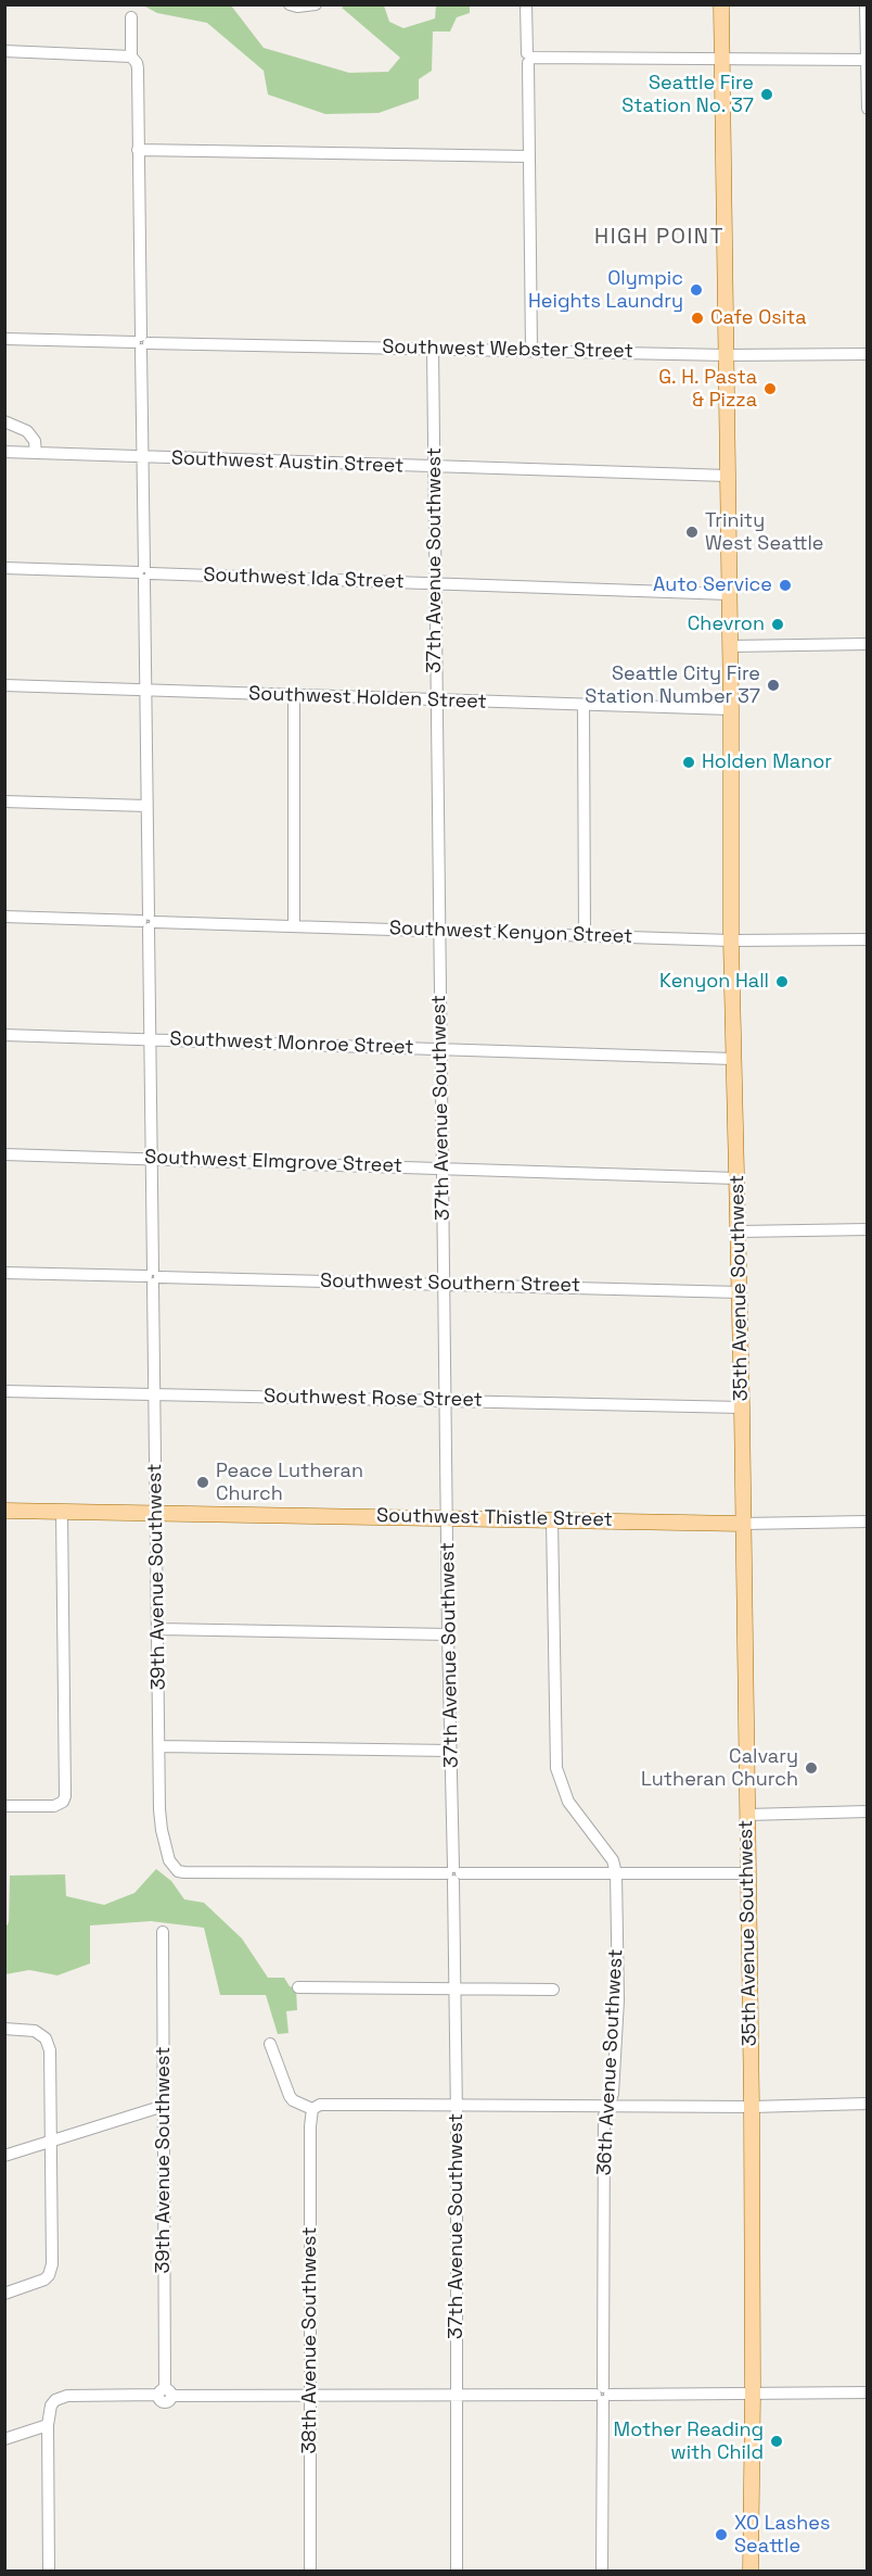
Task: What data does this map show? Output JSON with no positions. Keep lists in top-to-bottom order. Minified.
{"streets":{"main road":["35th Avenue Southwest","Southwest Thistle Street"],"street":["Southwest Webster Street","Southwest Austin Street","37th Avenue Southwest","Southwest Ida Street","Southwest Holden Street","Southwest Kenyon Street","Southwest Monroe Street","Southwest Elmgrove Street","Southwest Southern Street","Southwest Rose Street","39th Avenue Southwest","36th Avenue Southwest","38th Avenue Southwest"]},"crossings":[["Southwest Webster Street","37th Avenue Southwest"],["Southwest Webster Street","35th Avenue Southwest"],["Southwest Webster Street","39th Avenue Southwest"],["Southwest Austin Street","37th Avenue Southwest"],["Southwest Austin Street","35th Avenue Southwest"],["Southwest Austin Street","39th Avenue Southwest"],["37th Avenue Southwest","Southwest Ida Street"],["37th Avenue Southwest","Southwest Holden Street"],["37th Avenue Southwest","Southwest Kenyon Street"],["37th Avenue Southwest","Southwest Monroe Street"],["37th Avenue Southwest","Southwest Elmgrove Street"],["37th Avenue Southwest","Southwest Southern Street"],["37th Avenue Southwest","Southwest Rose Street"],["37th Avenue Southwest","Southwest Thistle Street"],["37th Avenue Southwest","39th Avenue Southwest"],["Southwest Ida Street","35th Avenue Southwest"],["Southwest Ida Street","39th Avenue Southwest"],["Southwest Holden Street","35th Avenue Southwest"],["Southwest Holden Street","39th Avenue Southwest"],["Southwest Kenyon Street","35th Avenue Southwest"],["Southwest Kenyon Street","39th Avenue Southwest"],["Southwest Monroe Street","35th Avenue Southwest"],["Southwest Monroe Street","39th Avenue Southwest"],["Southwest Elmgrove Street","35th Avenue Southwest"],["Southwest Elmgrove Street","39th Avenue Southwest"],["Southwest Southern Street","35th Avenue Southwest"],["Southwest Southern Street","39th Avenue Southwest"],["35th Avenue Southwest","Southwest Rose Street"],["35th Avenue Southwest","Southwest Thistle Street"],["Southwest Rose Street","39th Avenue Southwest"],["Southwest Thistle Street","39th Avenue Southwest"],["Southwest Thistle Street","36th Avenue Southwest"]],"districts":["HIGH POINT"],"places":["Seattle Fire Station No. 37","Olympic Heights Laundry","Cafe Osita","G. H. Pasta & Pizza","Trinity West Seattle","Auto Service","Chevron","Seattle City Fire Station Number 37","Holden Manor","Kenyon Hall","Peace Lutheran Church","Calvary Lutheran Church","Mother Reading with Child","XO Lashes Seattle"]}
